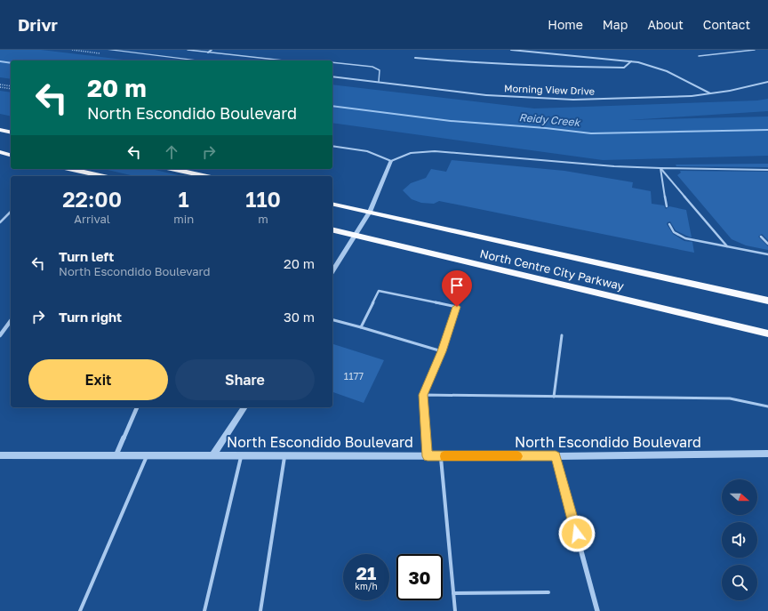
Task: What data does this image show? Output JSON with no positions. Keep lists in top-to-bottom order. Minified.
{"streets":{"highway":["North Centre City Parkway"],"street":["Morning View Drive","North Escondido Boulevard"]},"water":["Reidy Creek"],"house_numbers":["1177"],"north":"right","page":{"header":"Drivr","nav":["Home","Map","About","Contact"],"turn":["20 m","North Escondido Boulevard"],"eta":["22:00","Arrival","1","min","110","m"],"list":[{"name":"Turn left","note":"North Escondido Boulevard","value":"20 m"},{"name":"Turn right","value":"30 m"}],"buttons":["Exit","Share"],"speed":"21 km/h","limit":"30"}}
